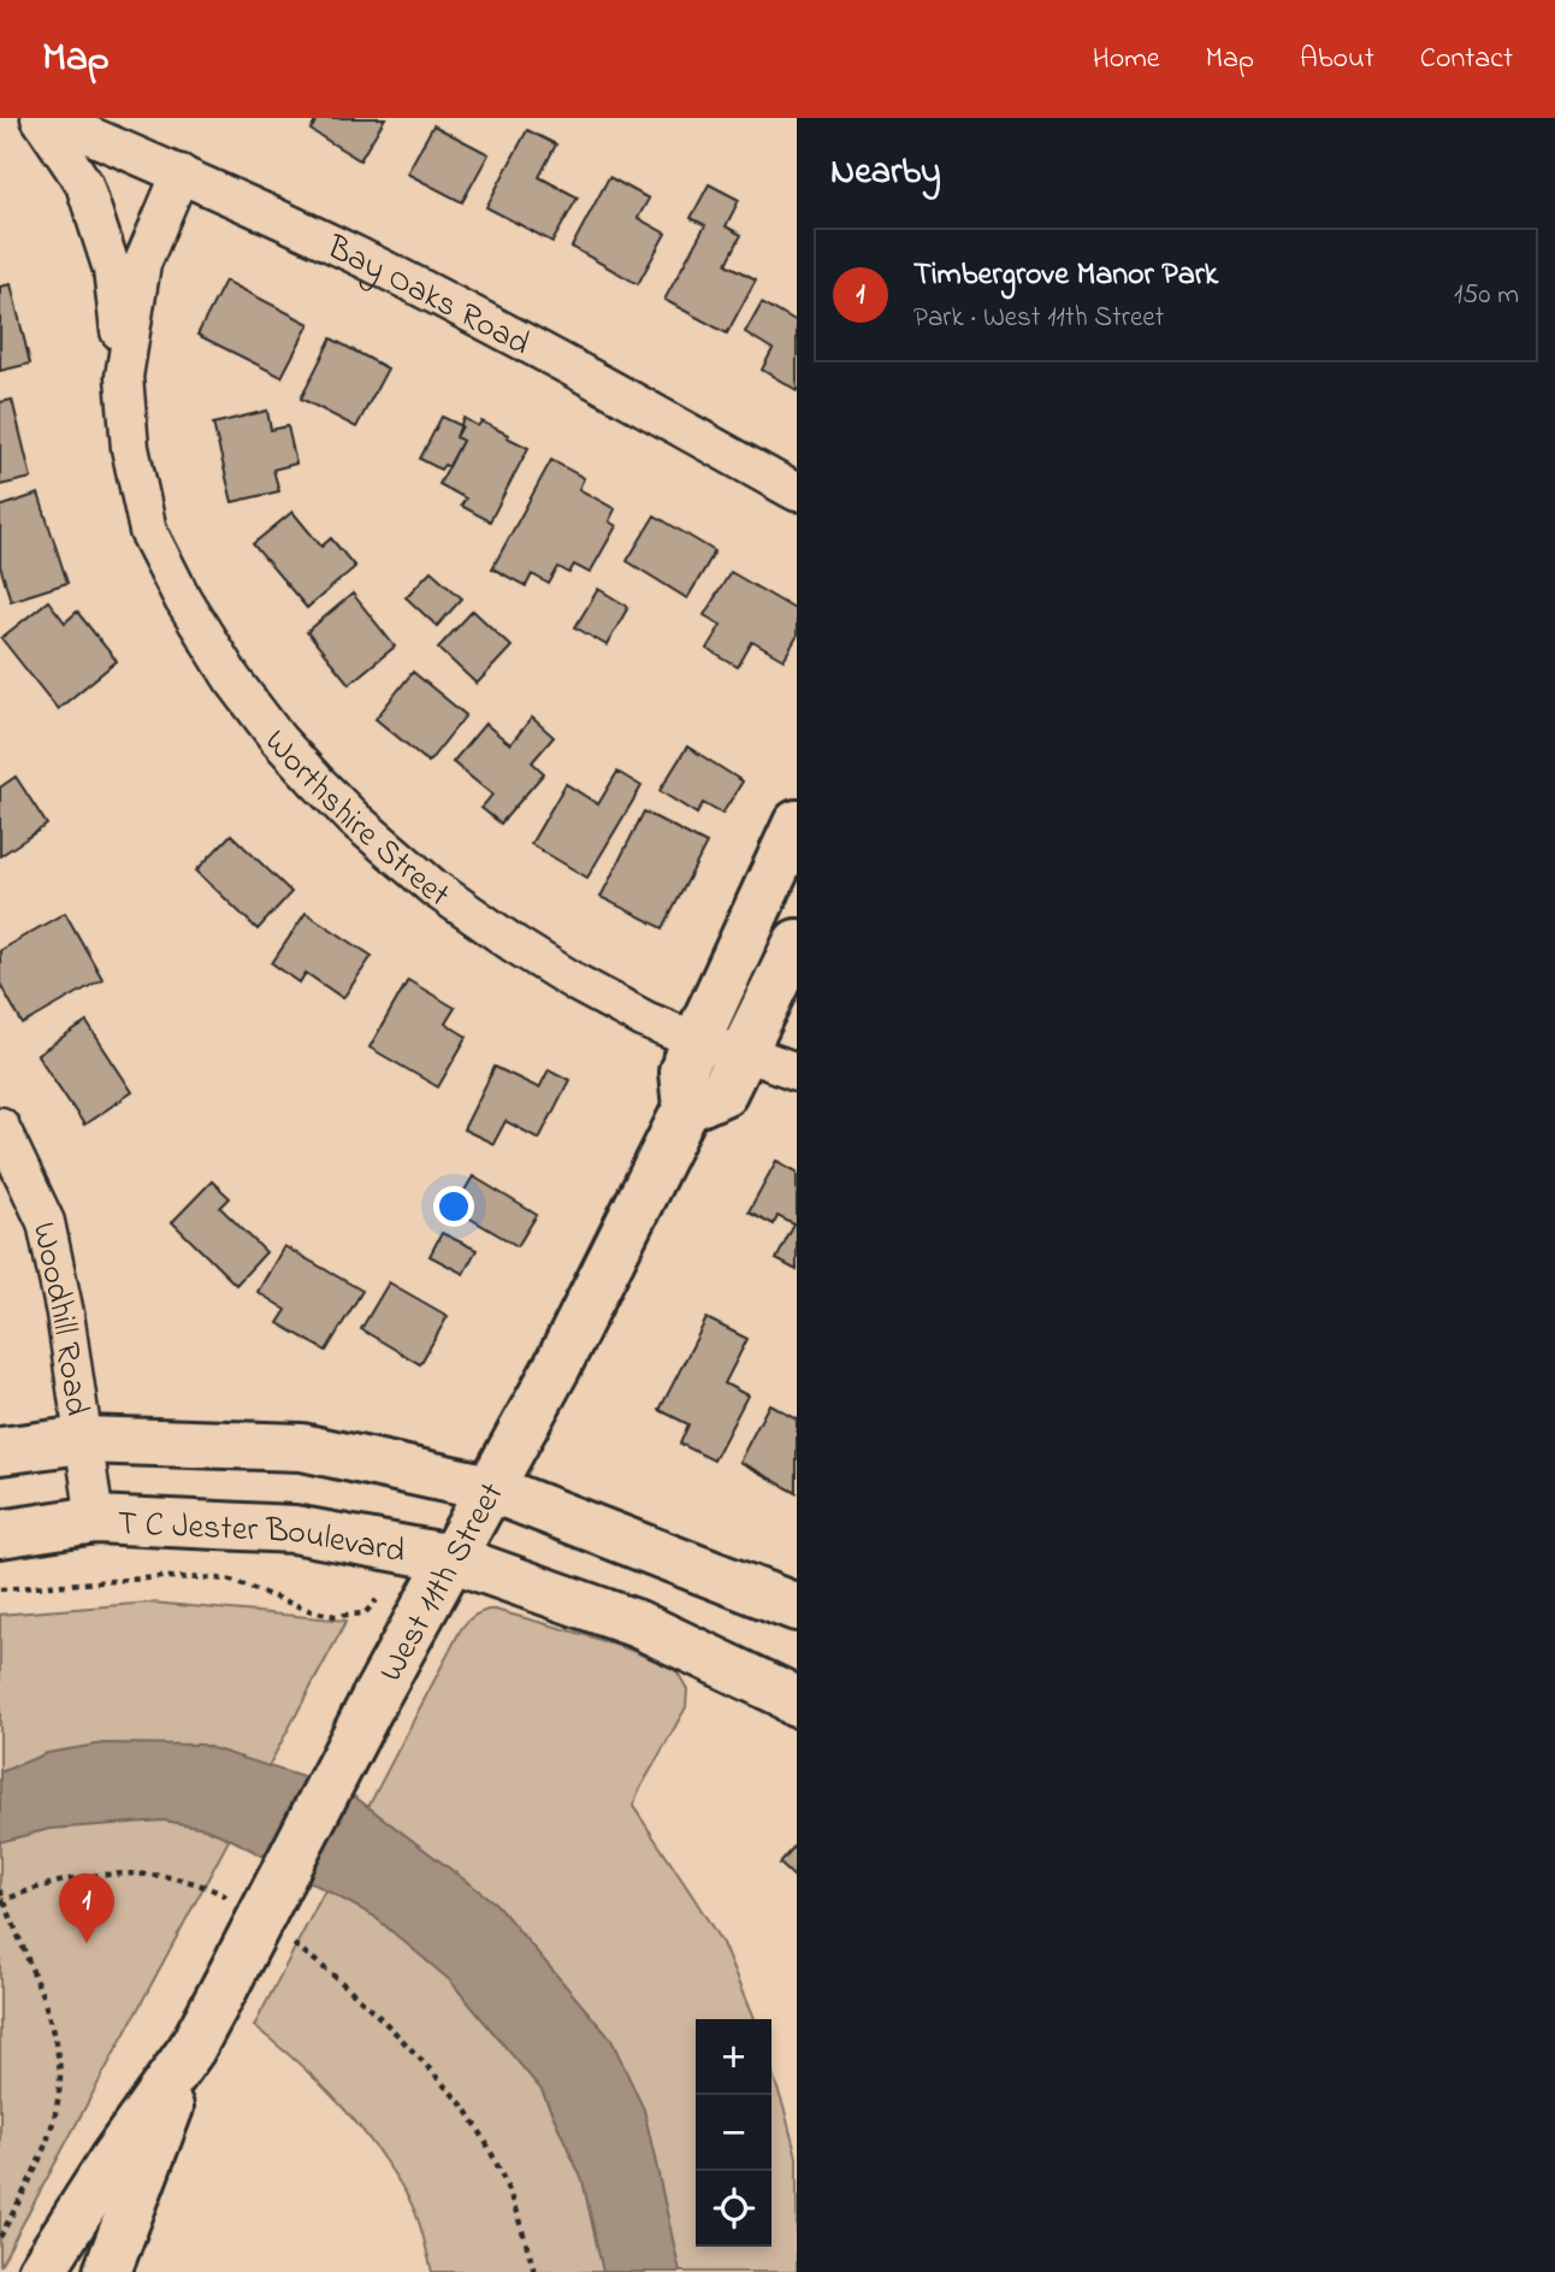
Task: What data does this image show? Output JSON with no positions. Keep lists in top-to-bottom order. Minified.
{"streets":{"main road":["T C Jester Boulevard","West 11th Street"],"street":["Bay Oaks Road","Worthshire Street","Woodhill Road"]},"crossings":[["Bay Oaks Road","Worthshire Street"],["Worthshire Street","West 11th Street"],["Woodhill Road","T C Jester Boulevard"],["T C Jester Boulevard","West 11th Street"]],"page":{"header":"Map","nav":["Home","Map","About","Contact"],"heading":"Nearby","list":[{"mark":"1","name":"Timbergrove Manor Park","note":"Park · West 11th Street","value":"150 m"}],"pins":"1","map_buttons":["+","−"]}}
